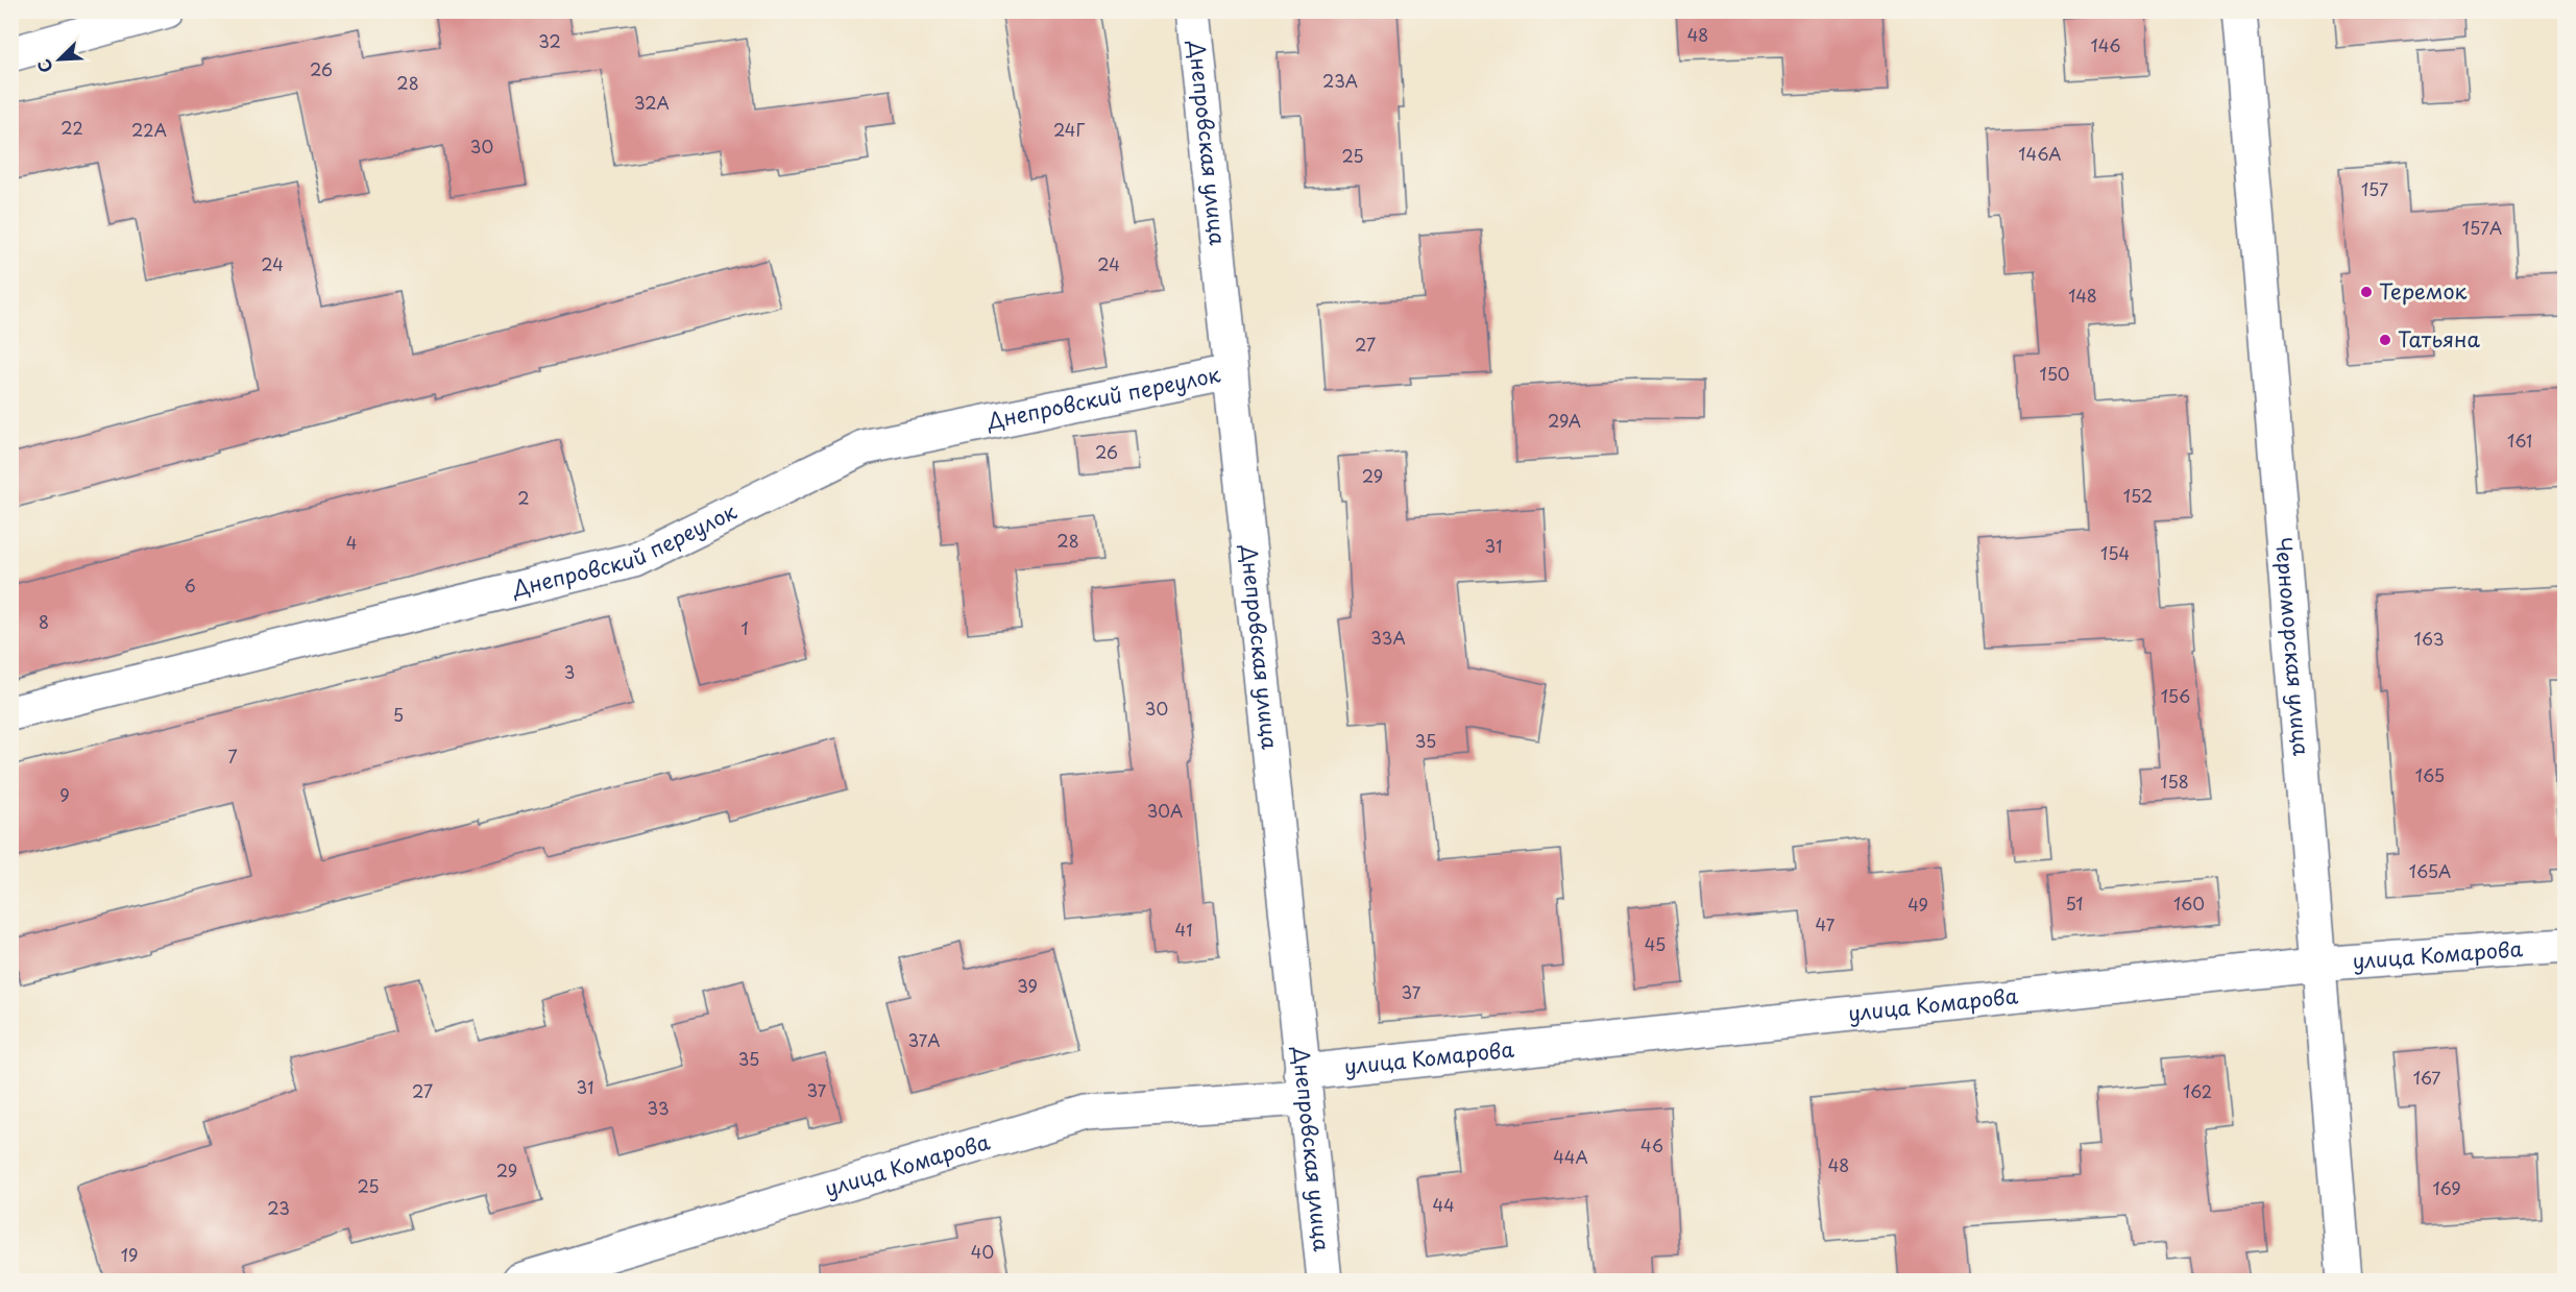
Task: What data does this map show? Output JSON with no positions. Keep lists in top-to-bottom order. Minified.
{"streets":{"street":["Днепровская улица","Днепровский переулок","Черноморская улица","улица Комарова"]},"crossings":[["Днепровская улица","Днепровский переулок"],["Днепровская улица","улица Комарова"],["Черноморская улица","улица Комарова"]],"places":["Теремок","Татьяна"],"house_numbers":["48","32","146","26","23А","28","32А","22","22А","24Г","30","146А","25","157","157А","24","24","148","27","150","29А","161","26","29","152","2","28","4","31","154","6","8","1","33А","163","3","156","30","5","35","7","165","158","9","30А","165А","51","160","49","47","41","45","39","37","37А","35","167","31","37","27","162","33","46","44А","48","29","25","169","44","23","40","19"],"north":"bottom left"}
